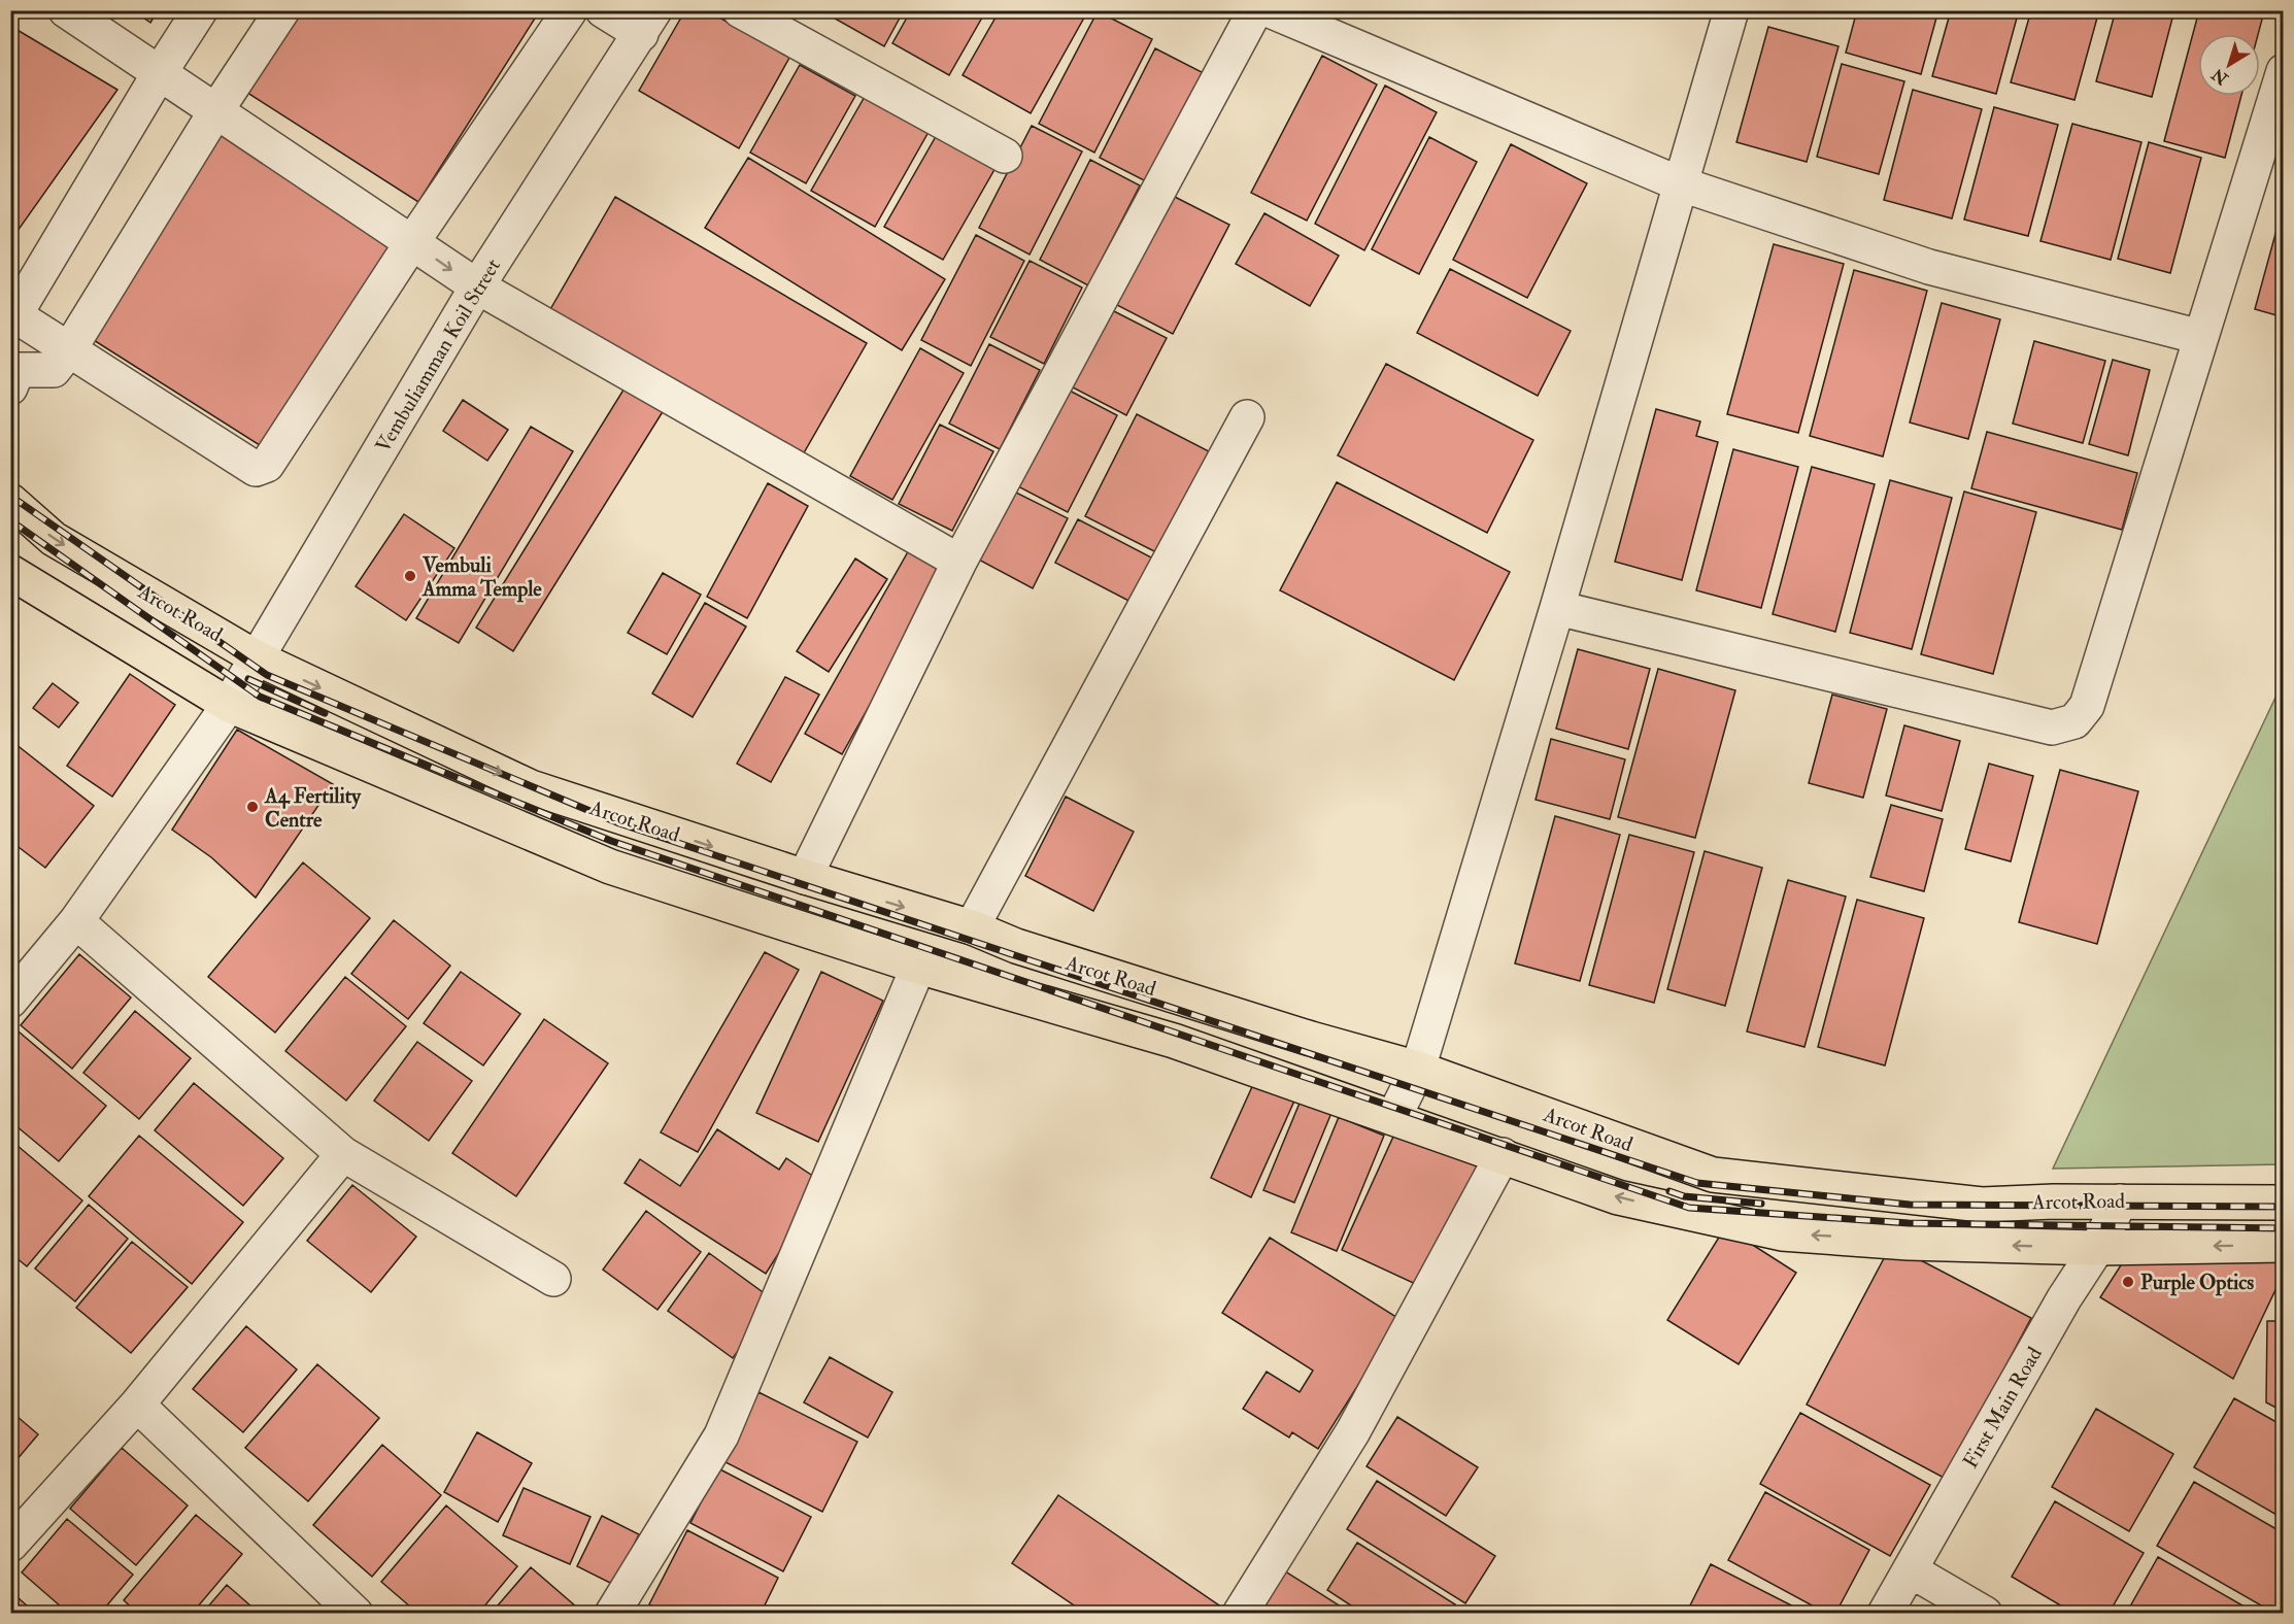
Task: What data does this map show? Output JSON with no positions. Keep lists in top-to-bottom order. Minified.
{"streets":{"main road":["Arcot Road"],"street":["Vembuliamman Koil Street","First Main Road"]},"crossings":[["Vembuliamman Koil Street","Arcot Road"],["Arcot Road","First Main Road"]],"places":["Vembuli Amma Temple","A4 Fertility Centre","Purple Optics"],"north":"bottom left"}
